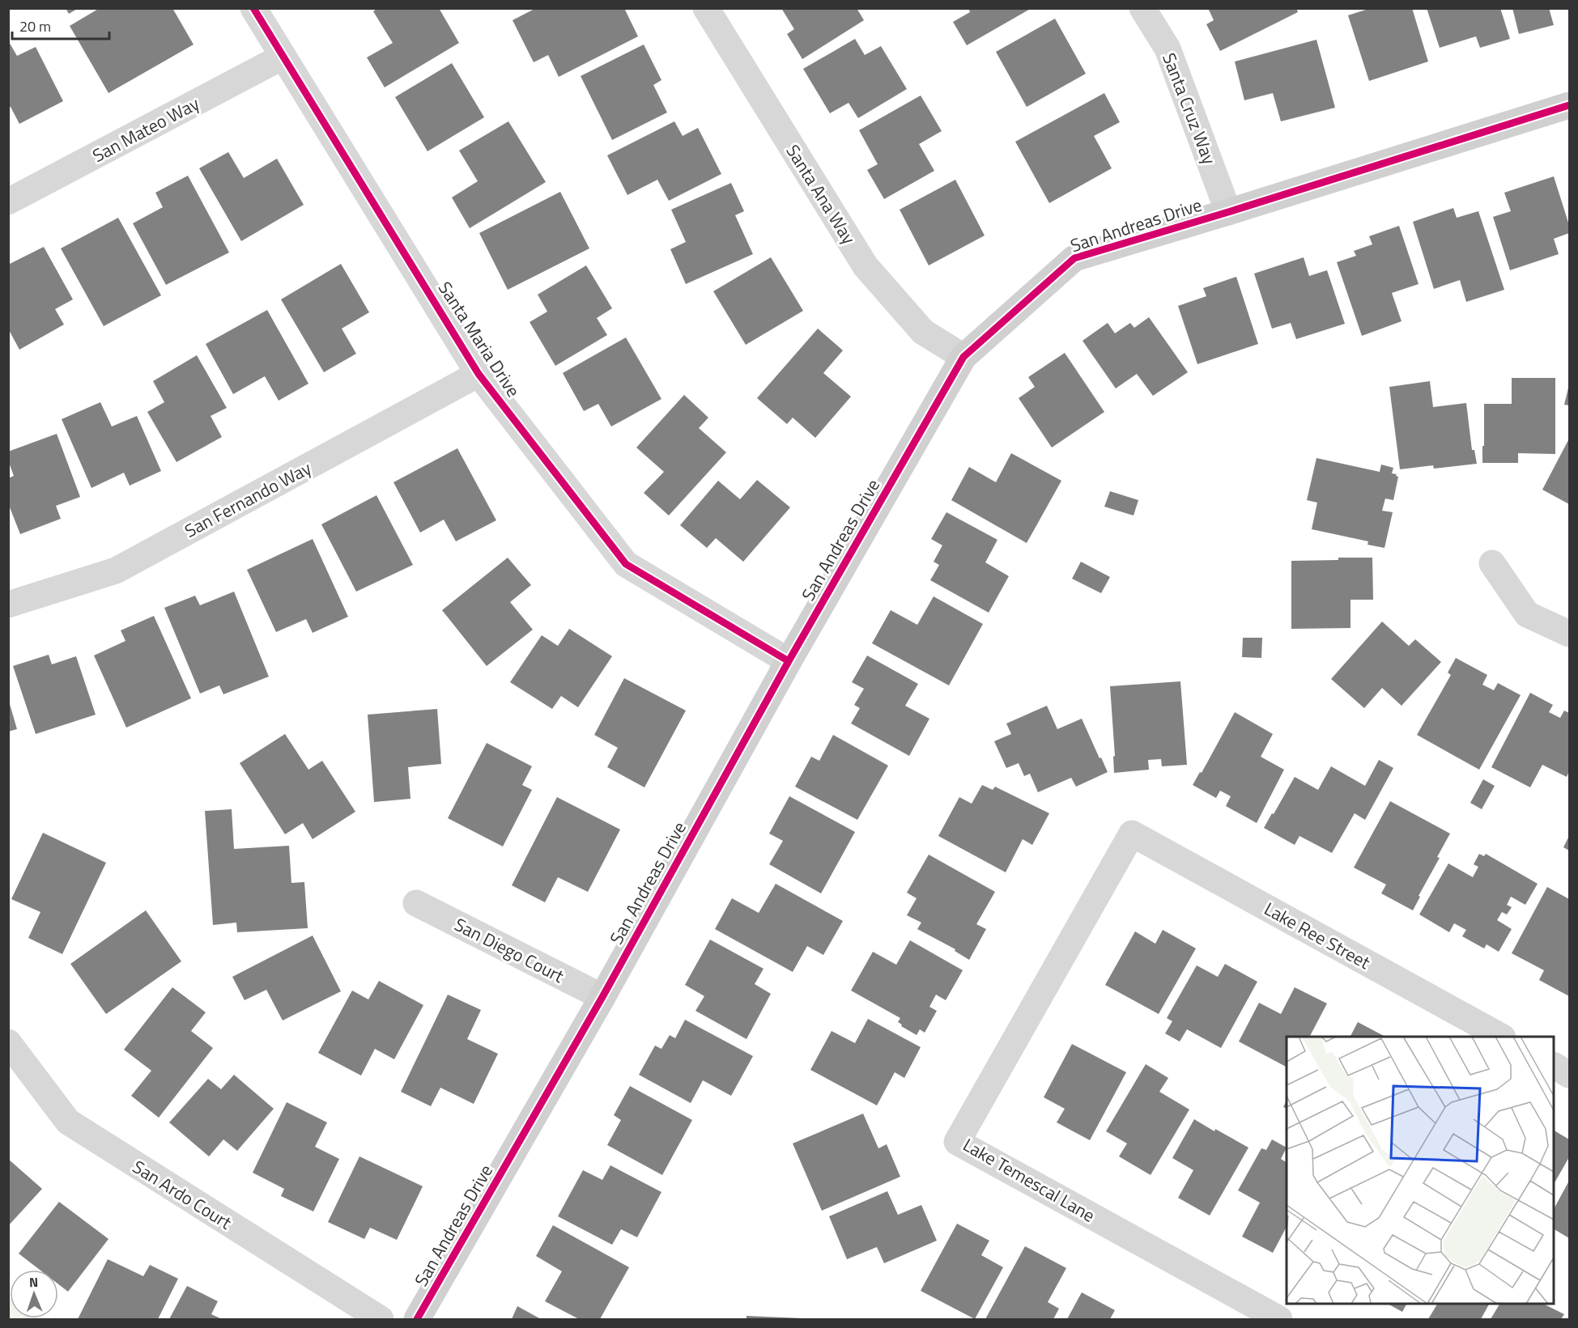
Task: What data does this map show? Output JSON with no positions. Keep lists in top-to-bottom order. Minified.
{"streets":{"street":["Santa Cruz Way","San Mateo Way","Santa Ana Way","San Andreas Drive","Santa Maria Drive","San Fernando Way","Lake Ree Street","San Diego Court","Lake Temescal Lane","San Ardo Court"]},"crossings":[["Santa Cruz Way","San Andreas Drive"],["San Mateo Way","Santa Maria Drive"],["Santa Ana Way","San Andreas Drive"],["San Andreas Drive","Santa Maria Drive"],["San Andreas Drive","San Diego Court"],["Santa Maria Drive","San Fernando Way"],["Lake Ree Street","Lake Temescal Lane"]],"scale_bar":"20 m","north":"top"}
